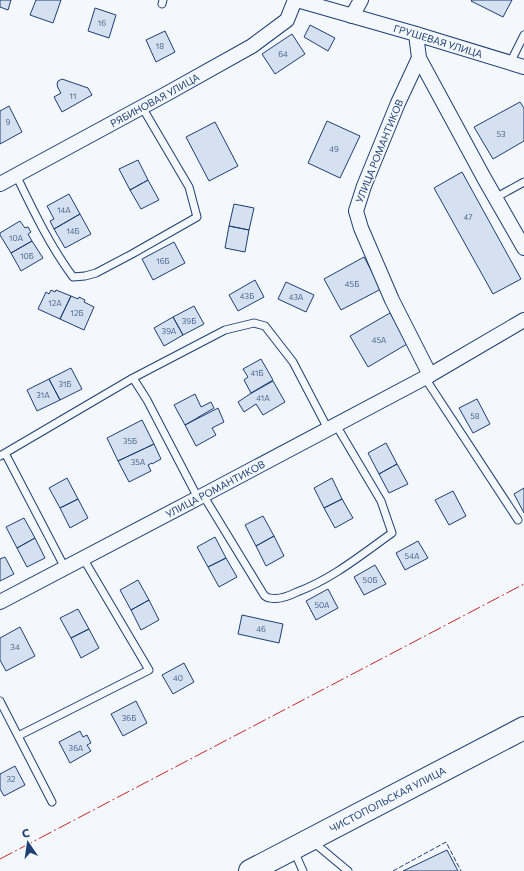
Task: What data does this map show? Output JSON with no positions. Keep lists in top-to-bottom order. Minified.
{"streets":{"main road":["ЧИСТОПОЛЬСКАЯ УЛИЦА"],"street":["ГРУШЕВАЯ УЛИЦА","РЯБИНОВАЯ УЛИЦА","УЛИЦА РОМАНТИКОВ"]},"crossings":[["ГРУШЕВАЯ УЛИЦА","РЯБИНОВАЯ УЛИЦА"]],"house_numbers":["16","18","64","11","9","53","49","14А","47","14Б","10А","10Б","16Б","45Б","43Б","43А","12А","12Б","39Б","39А","45А","41Б","31Б","31A","41А","58","35Б","35А","54А","50Б","50А","46","34","40","36Б","36A","32"],"north":"top"}
